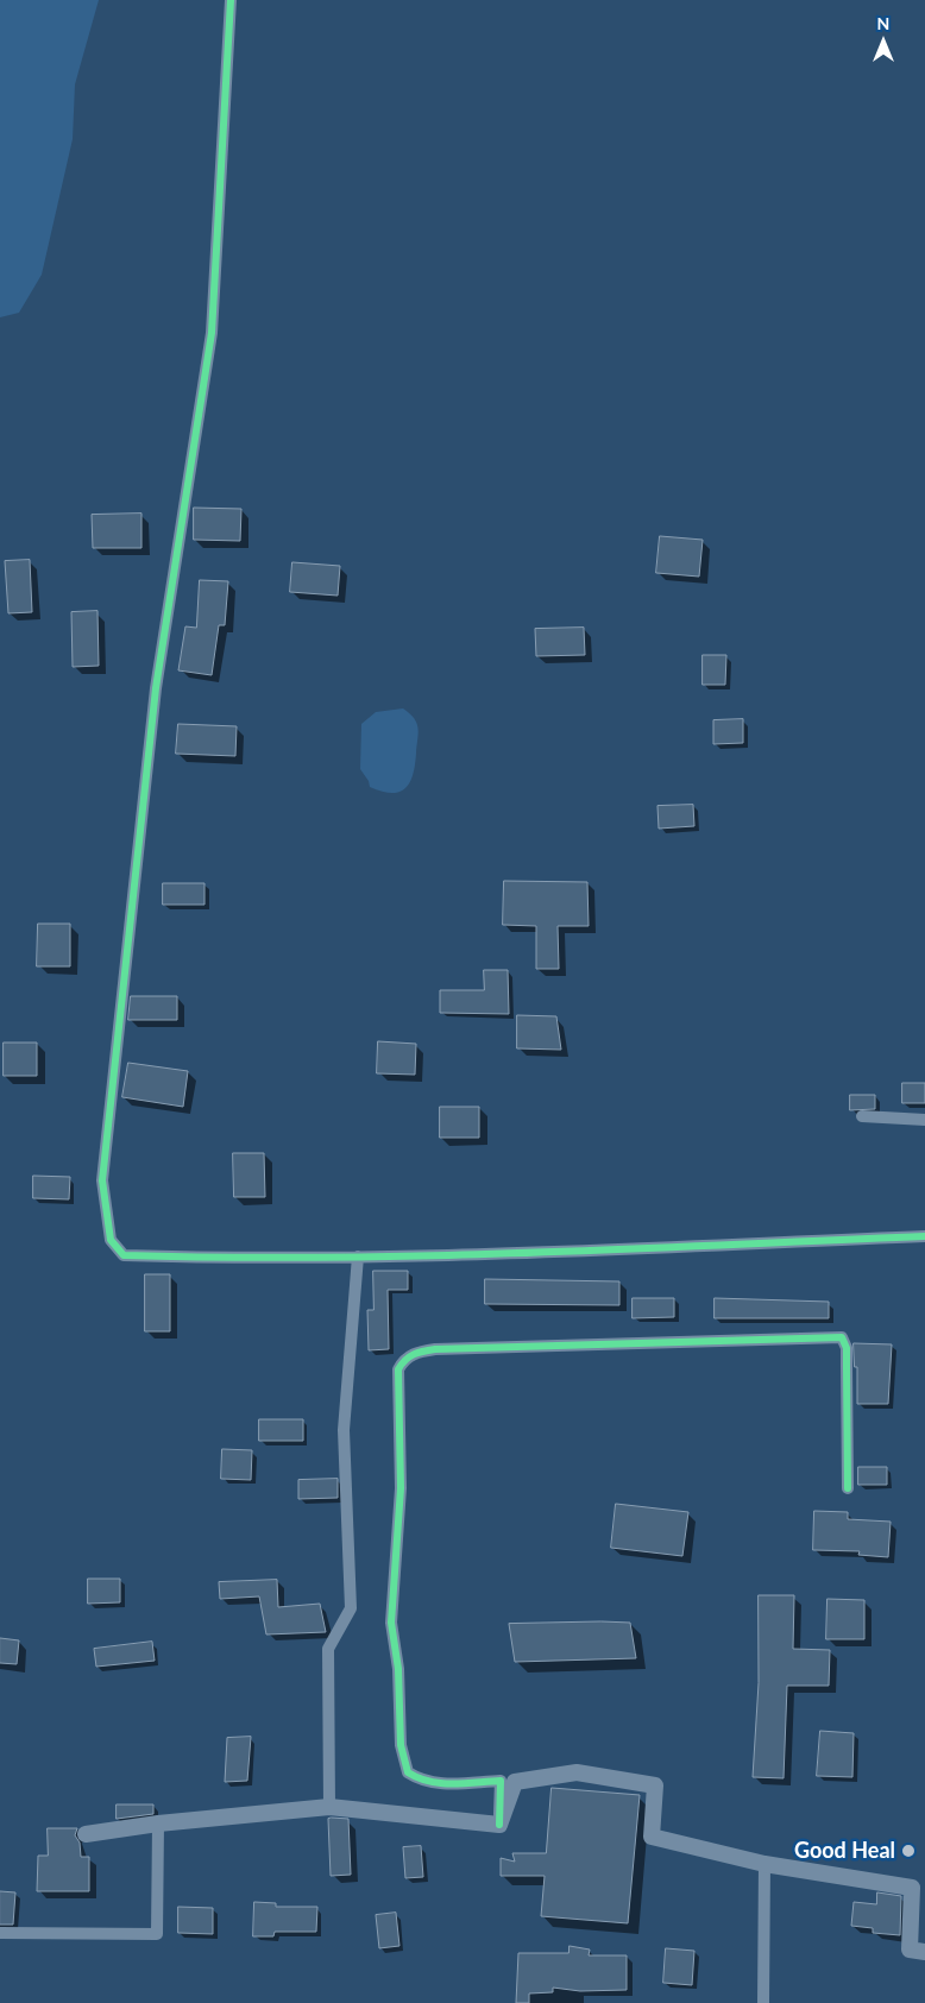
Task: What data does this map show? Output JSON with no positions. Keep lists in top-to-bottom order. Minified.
{"places":["Good Heal"],"north":"top"}
